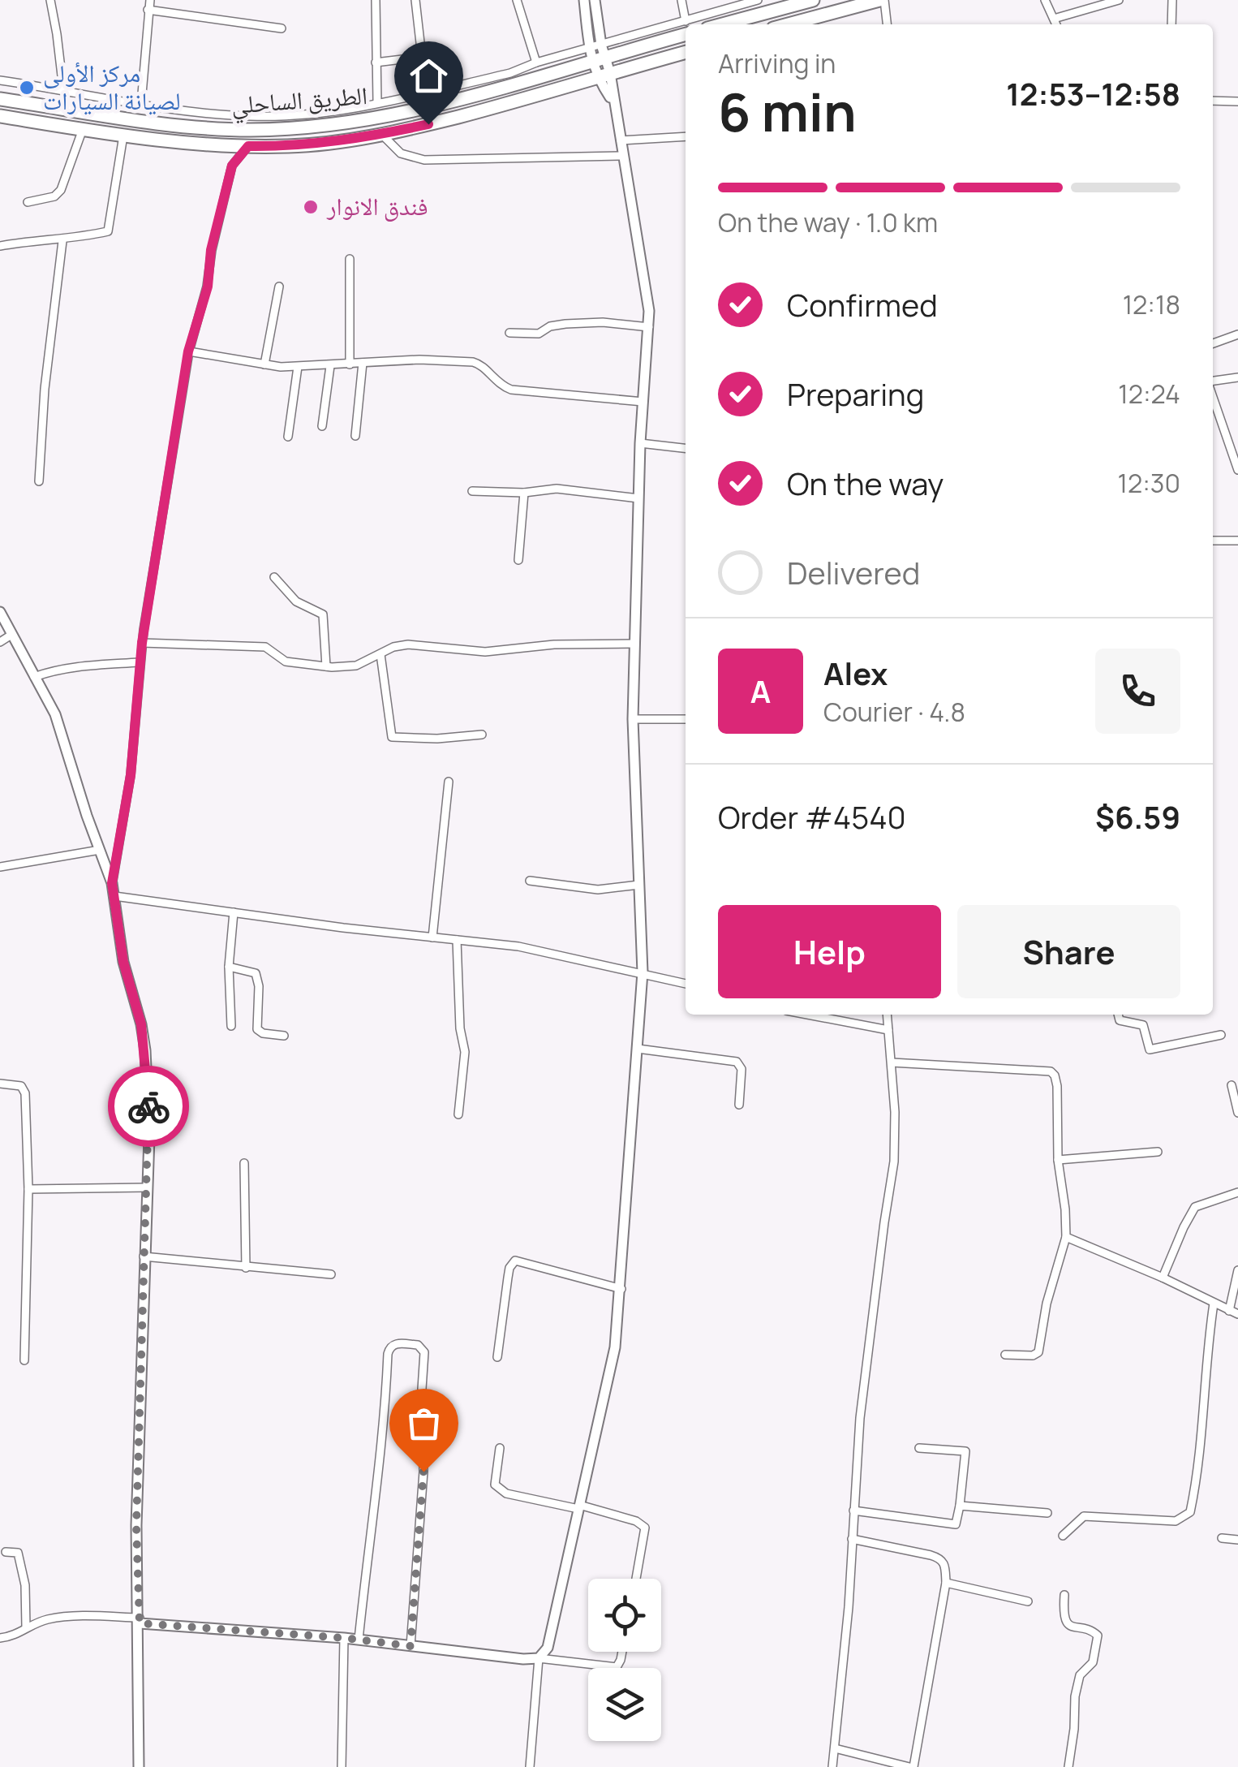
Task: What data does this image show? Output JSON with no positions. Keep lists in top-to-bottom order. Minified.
{"streets":{"highway":["الطريق الساحلي"]},"places":["مركز الأولى لصيانة السيارات","فندق الانوار"],"page":{"heading":["6 min","Arriving in","12:53–12:58"],"panel":["Alex","Courier · 4.8","Order #4540","$6.59"],"bar":"On the way · 1.0 km","list":[["Confirmed","12:18"],["Preparing","12:24"],["On the way","12:30"],"Delivered"],"round":"A","buttons":["Help","Share"]}}
